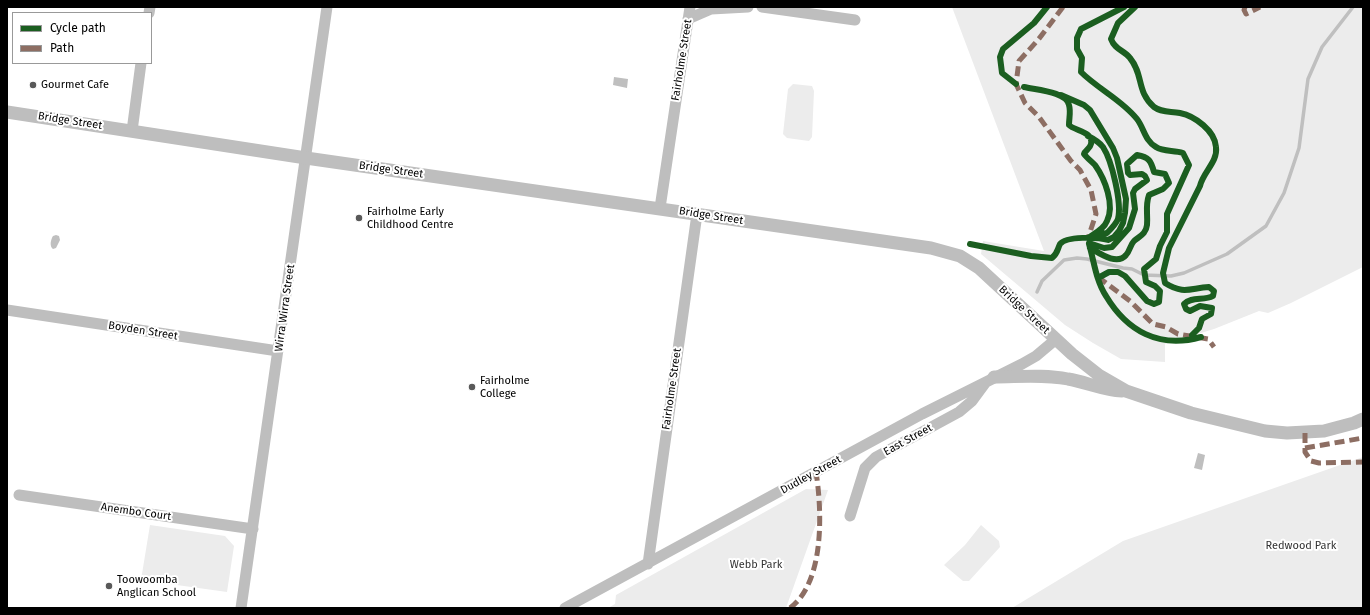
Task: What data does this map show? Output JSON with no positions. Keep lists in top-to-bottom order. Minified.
{"streets":{"street":["Fairholme Street","Bridge Street","Wirra Wirra Street","Boyden Street","East Street","Dudley Street","Anembo Court"]},"crossings":[["Fairholme Street","Bridge Street"],["Fairholme Street","Dudley Street"],["Bridge Street","Wirra Wirra Street"],["Bridge Street","Dudley Street"],["Wirra Wirra Street","Boyden Street"],["Wirra Wirra Street","Anembo Court"],["East Street","Dudley Street"]],"parks":["Redwood Park","Webb Park"],"places":["Gourmet Cafe","Fairholme Early Childhood Centre","Fairholme College","Toowoomba Anglican School"],"legend":["Cycle path","Path"]}
